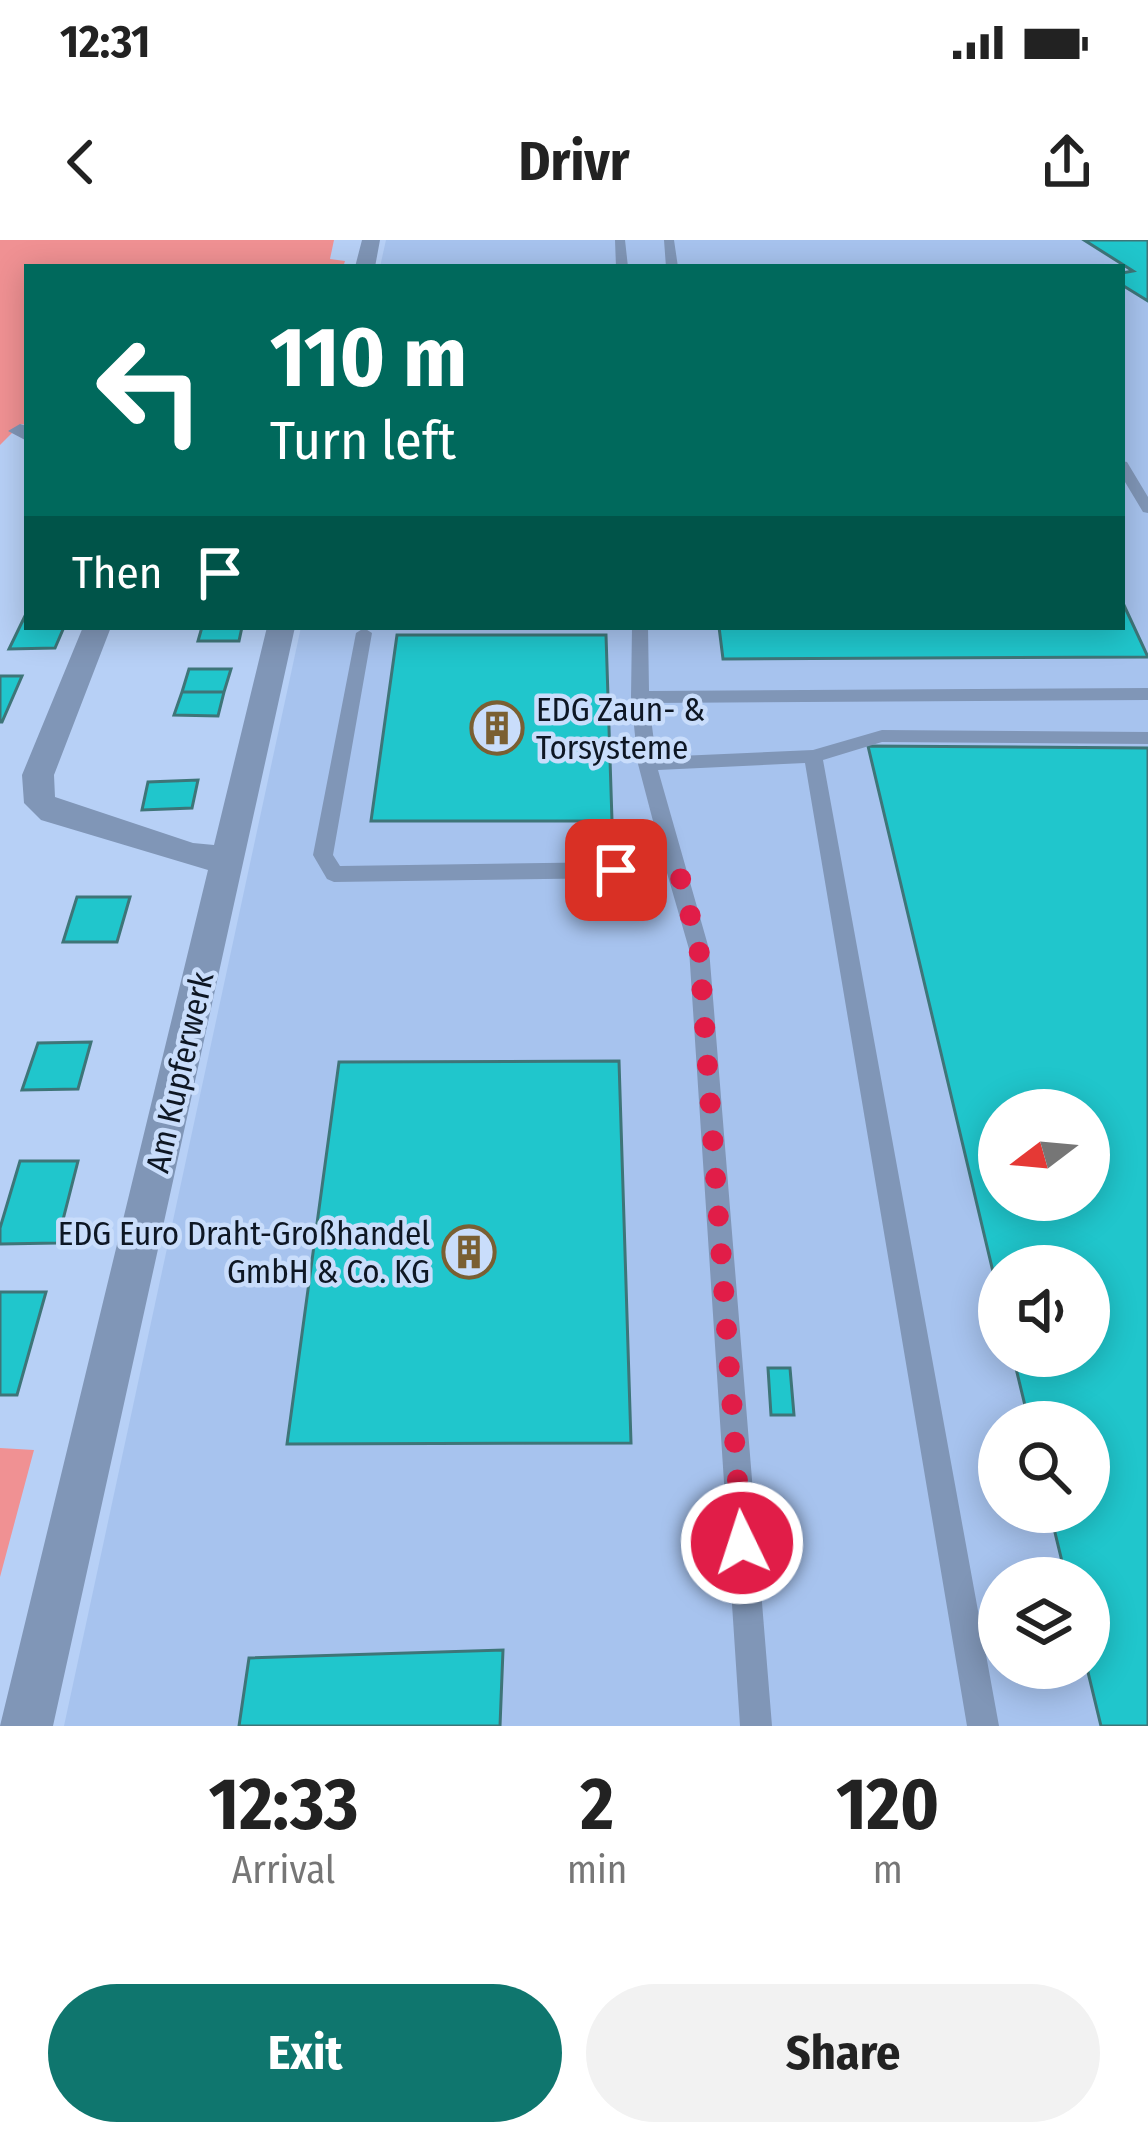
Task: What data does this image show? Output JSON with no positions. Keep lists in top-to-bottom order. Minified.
{"streets":{"street":["Am Kupferwerk"]},"places":{"building":["EDG Zaun- & Torsysteme","EDG Euro Draht-Großhandel GmbH & Co. KG"]},"north":"left","page":{"status":"12:31","header":"Drivr","turn":["110 m","Turn left"],"then":"Then","eta":["12:33","Arrival","2","min","120","m"],"buttons":["Exit","Share"]}}
